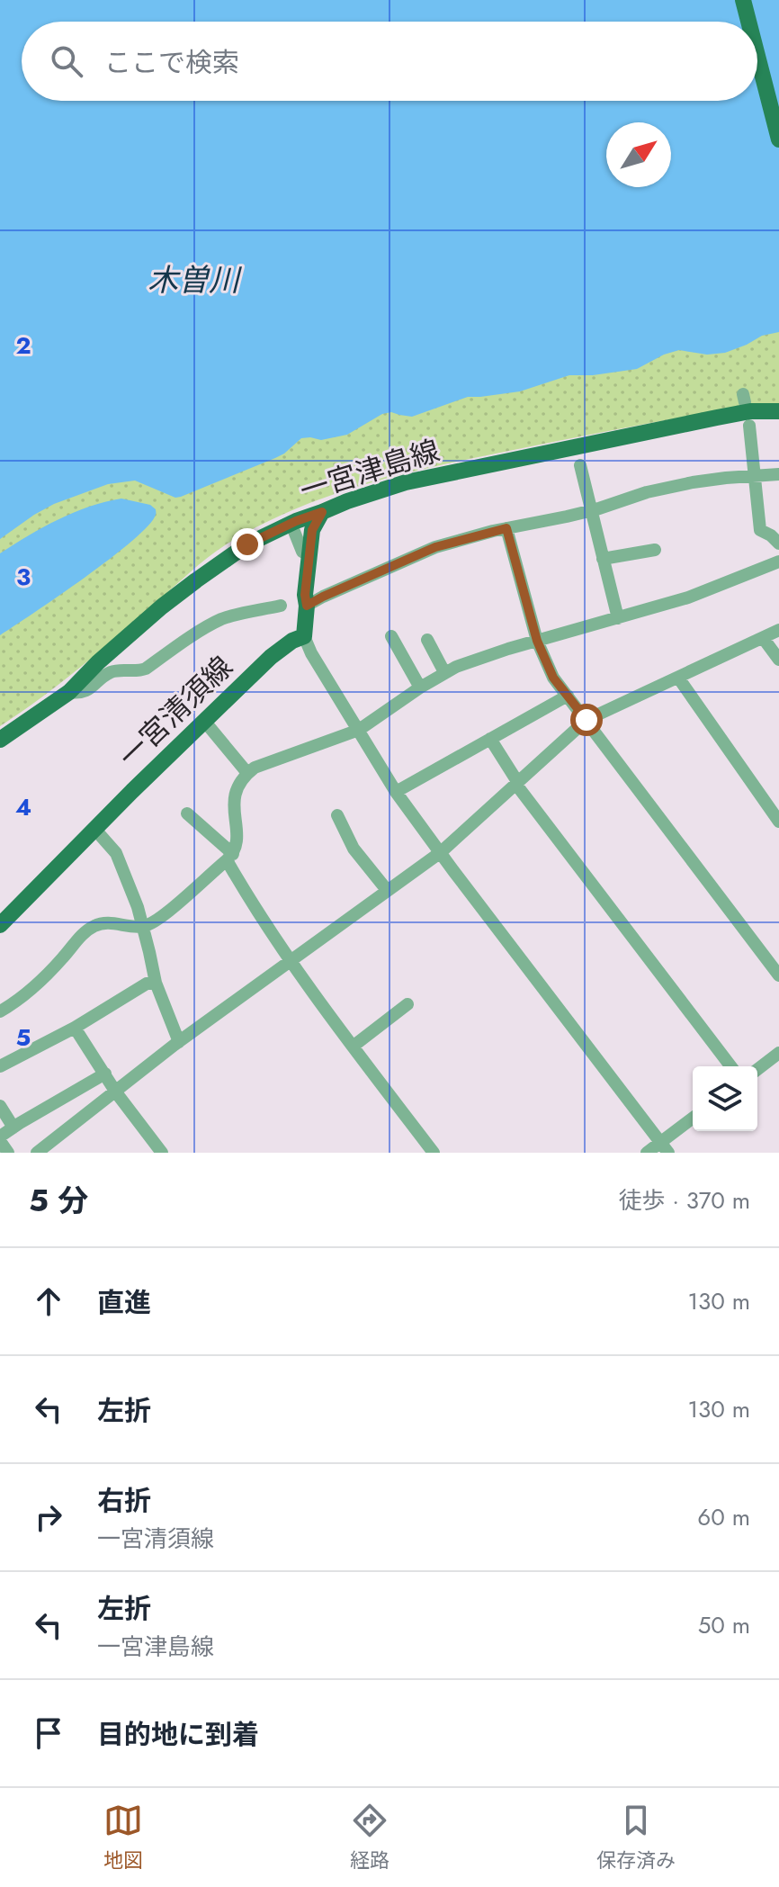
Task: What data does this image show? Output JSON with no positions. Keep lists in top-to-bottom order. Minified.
{"streets":{"main road":["一宮津島線","一宮清須線"]},"water":["木曽川"],"north":"top right","page":{"search":"ここで検索","heading":["5 分","徒歩 · 370 m"],"list":[["直進","130 m"],["左折","130 m"],["右折","一宮清須線","60 m"],["左折","一宮津島線","50 m"],"目的地に到着"],"nav":["地図","経路","保存済み"]},"grid":{"rows":["2","3","4","5"]}}
